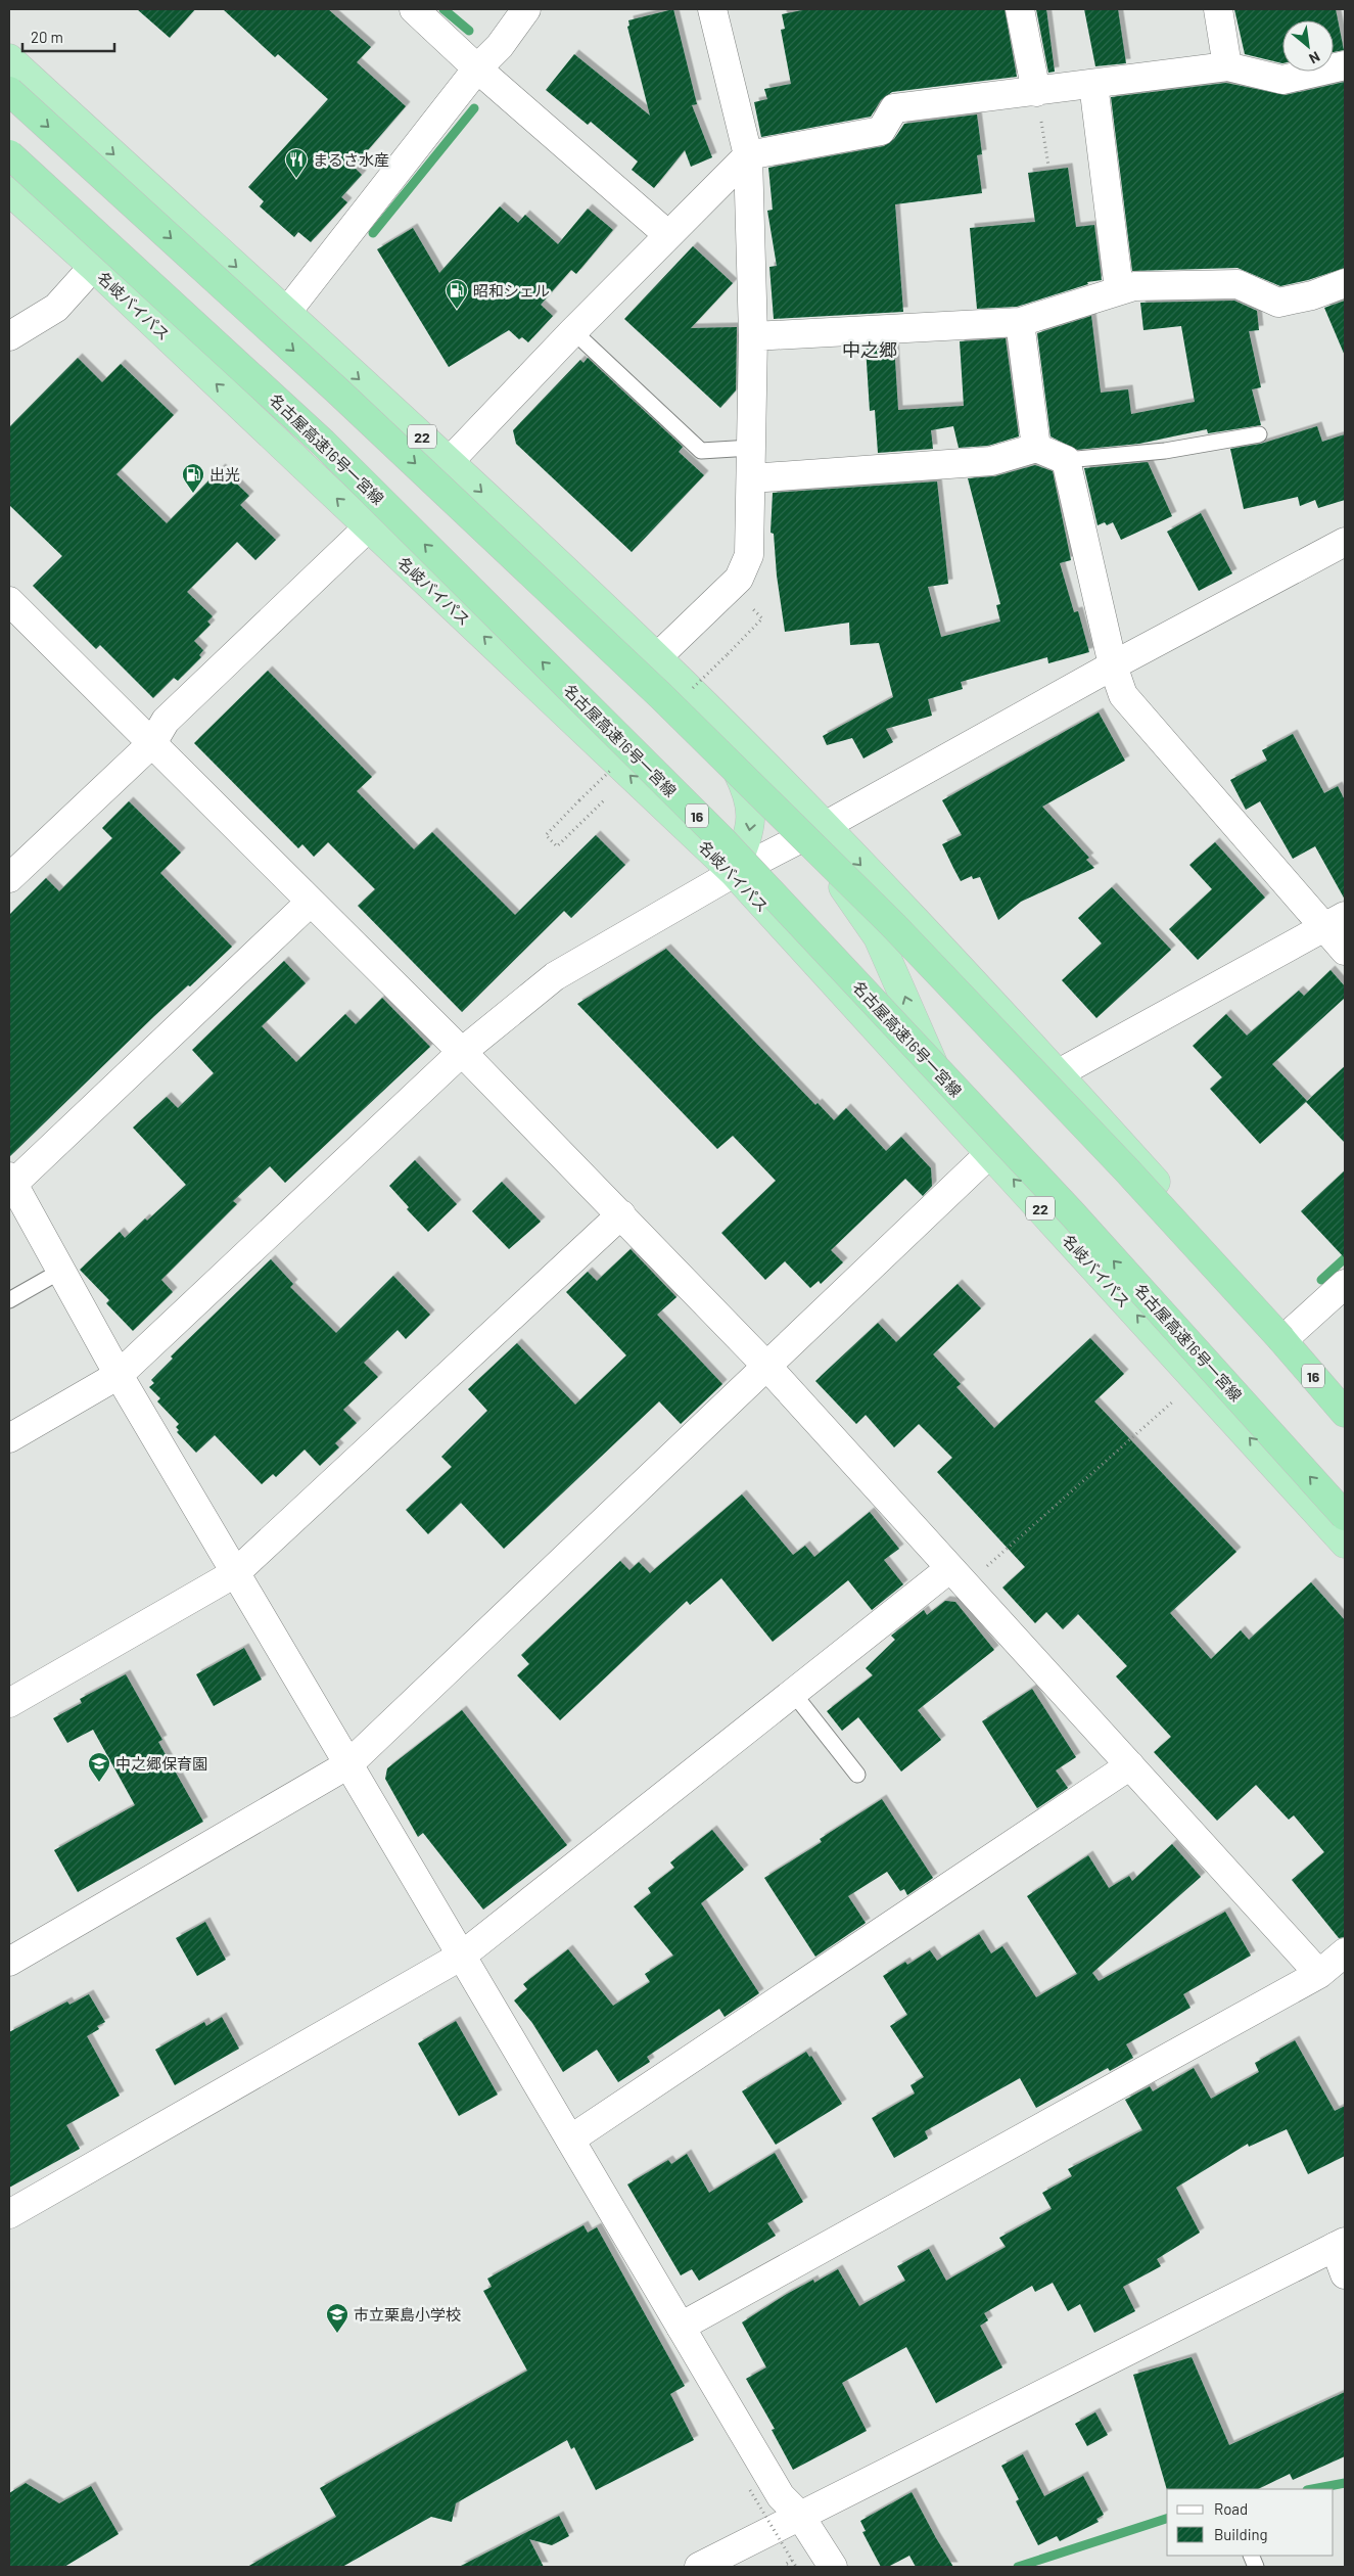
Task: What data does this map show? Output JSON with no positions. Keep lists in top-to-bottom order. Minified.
{"streets":{"highway":["名岐バイパス","22","名古屋高速16号一宮線","16"]},"districts":["中之郷"],"places":{"restaurant":["まるさ水産"],"fuel station":["昭和シェル","出光"],"school or university":["中之郷保育園","市立栗島小学校"]},"legend":["Road","Building"],"scale_bar":"20 m","north":"bottom right"}
